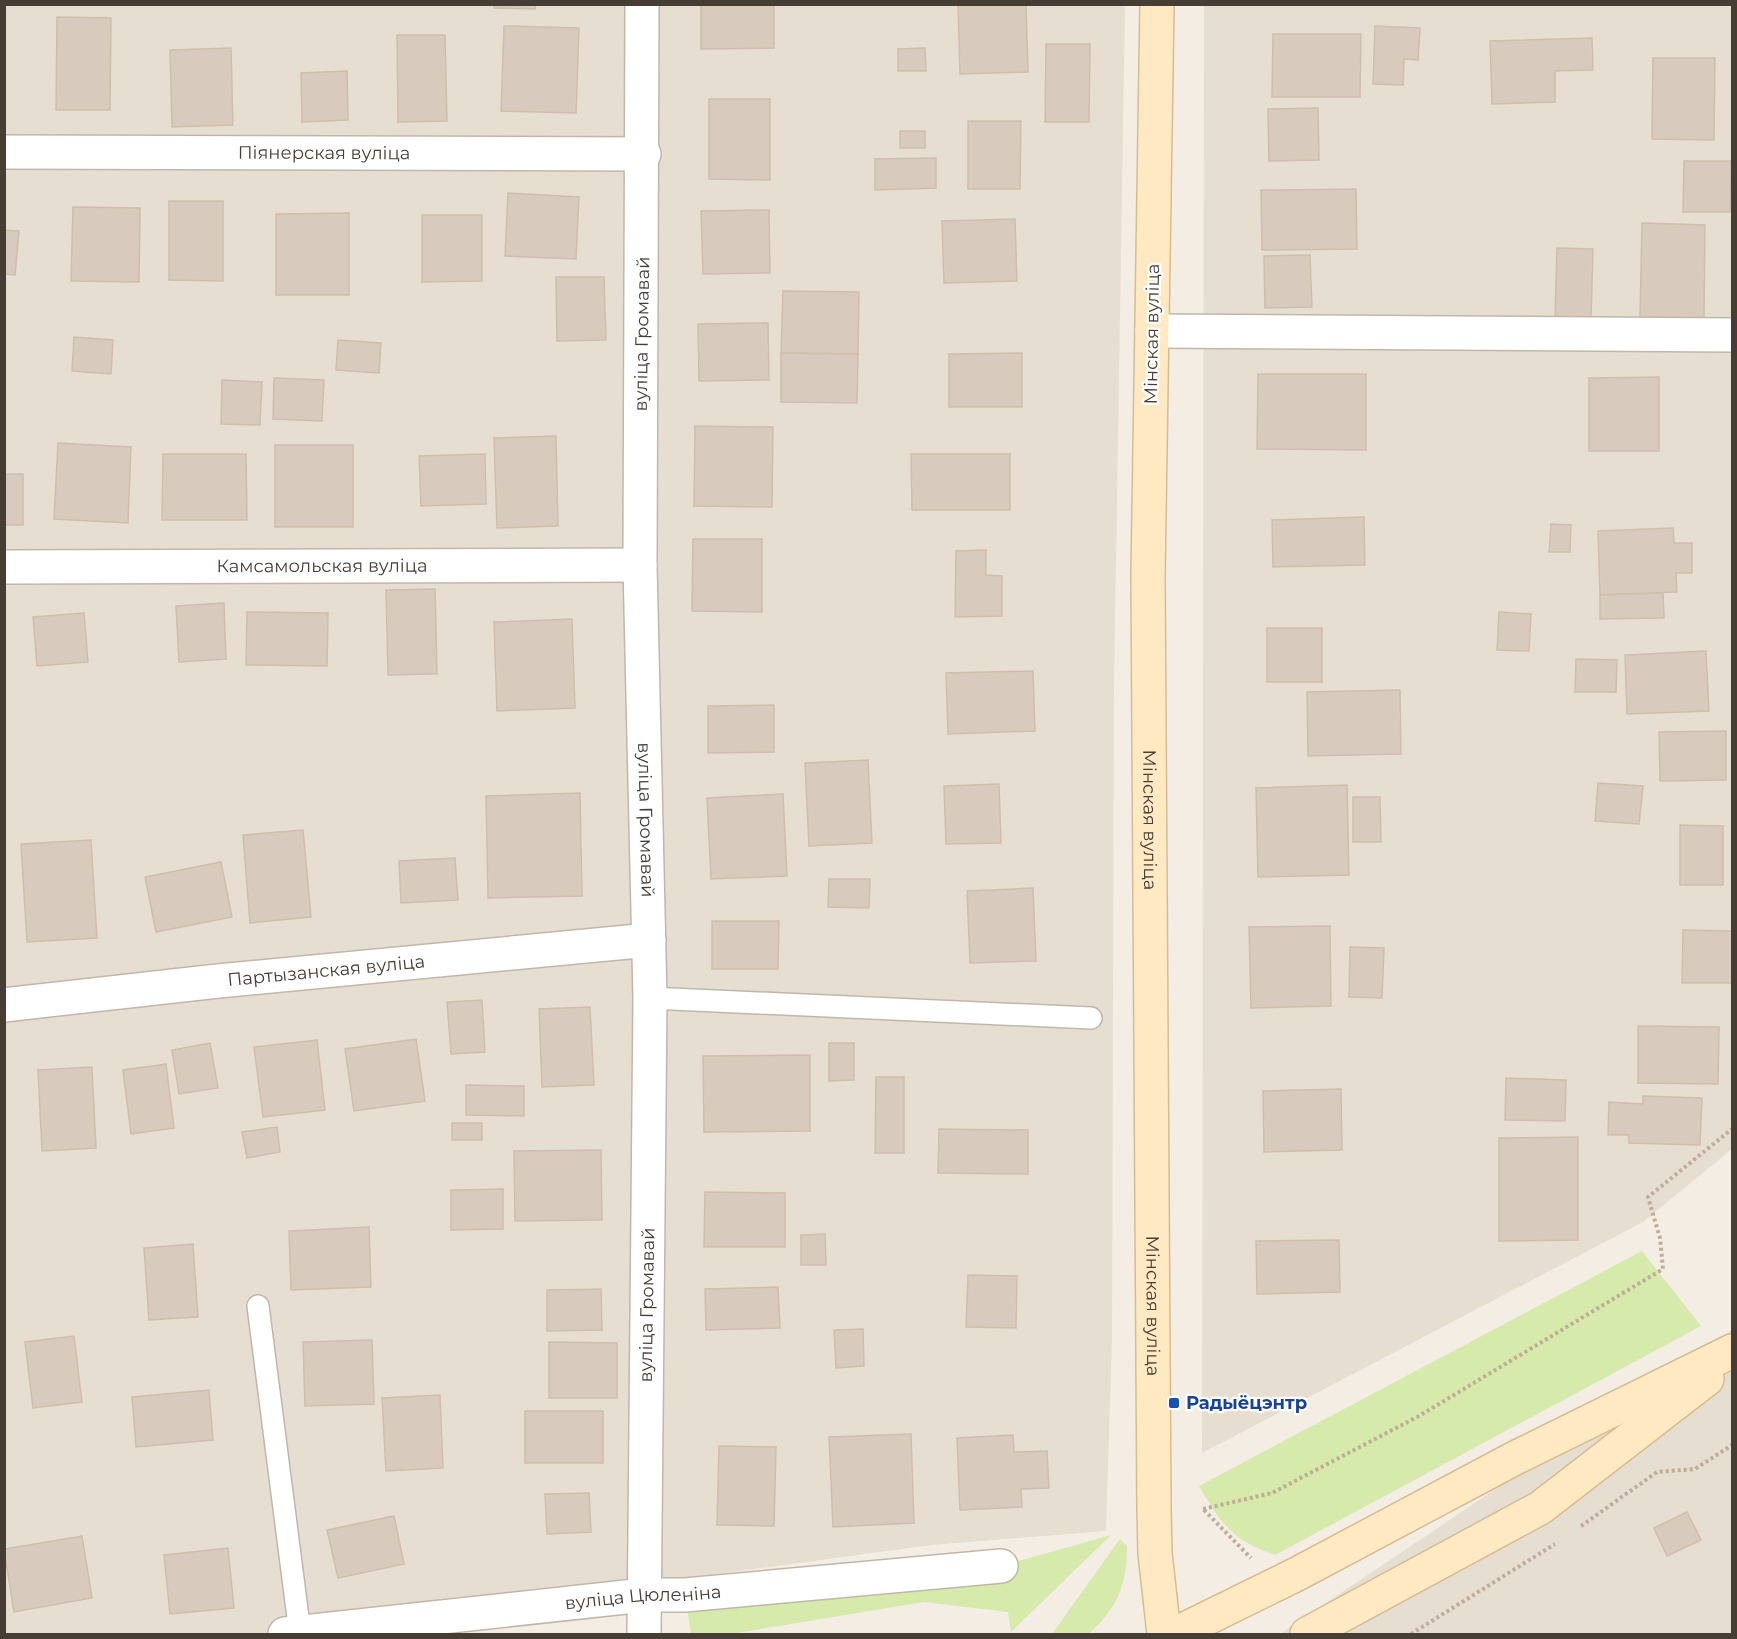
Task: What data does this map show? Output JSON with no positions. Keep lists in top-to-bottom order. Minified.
{"streets":{"main road":["Мінская вуліца"],"street":["Піянерская вуліца","вуліца Громавай","Камсамольская вуліца","Партызанская вуліца","вуліца Цюленіна"]},"crossings":[["Піянерская вуліца","вуліца Громавай"],["вуліца Громавай","Камсамольская вуліца"],["вуліца Громавай","Партызанская вуліца"],["вуліца Громавай","вуліца Цюленіна"]],"places":{"transit":["Радыёцэнтр"]}}
